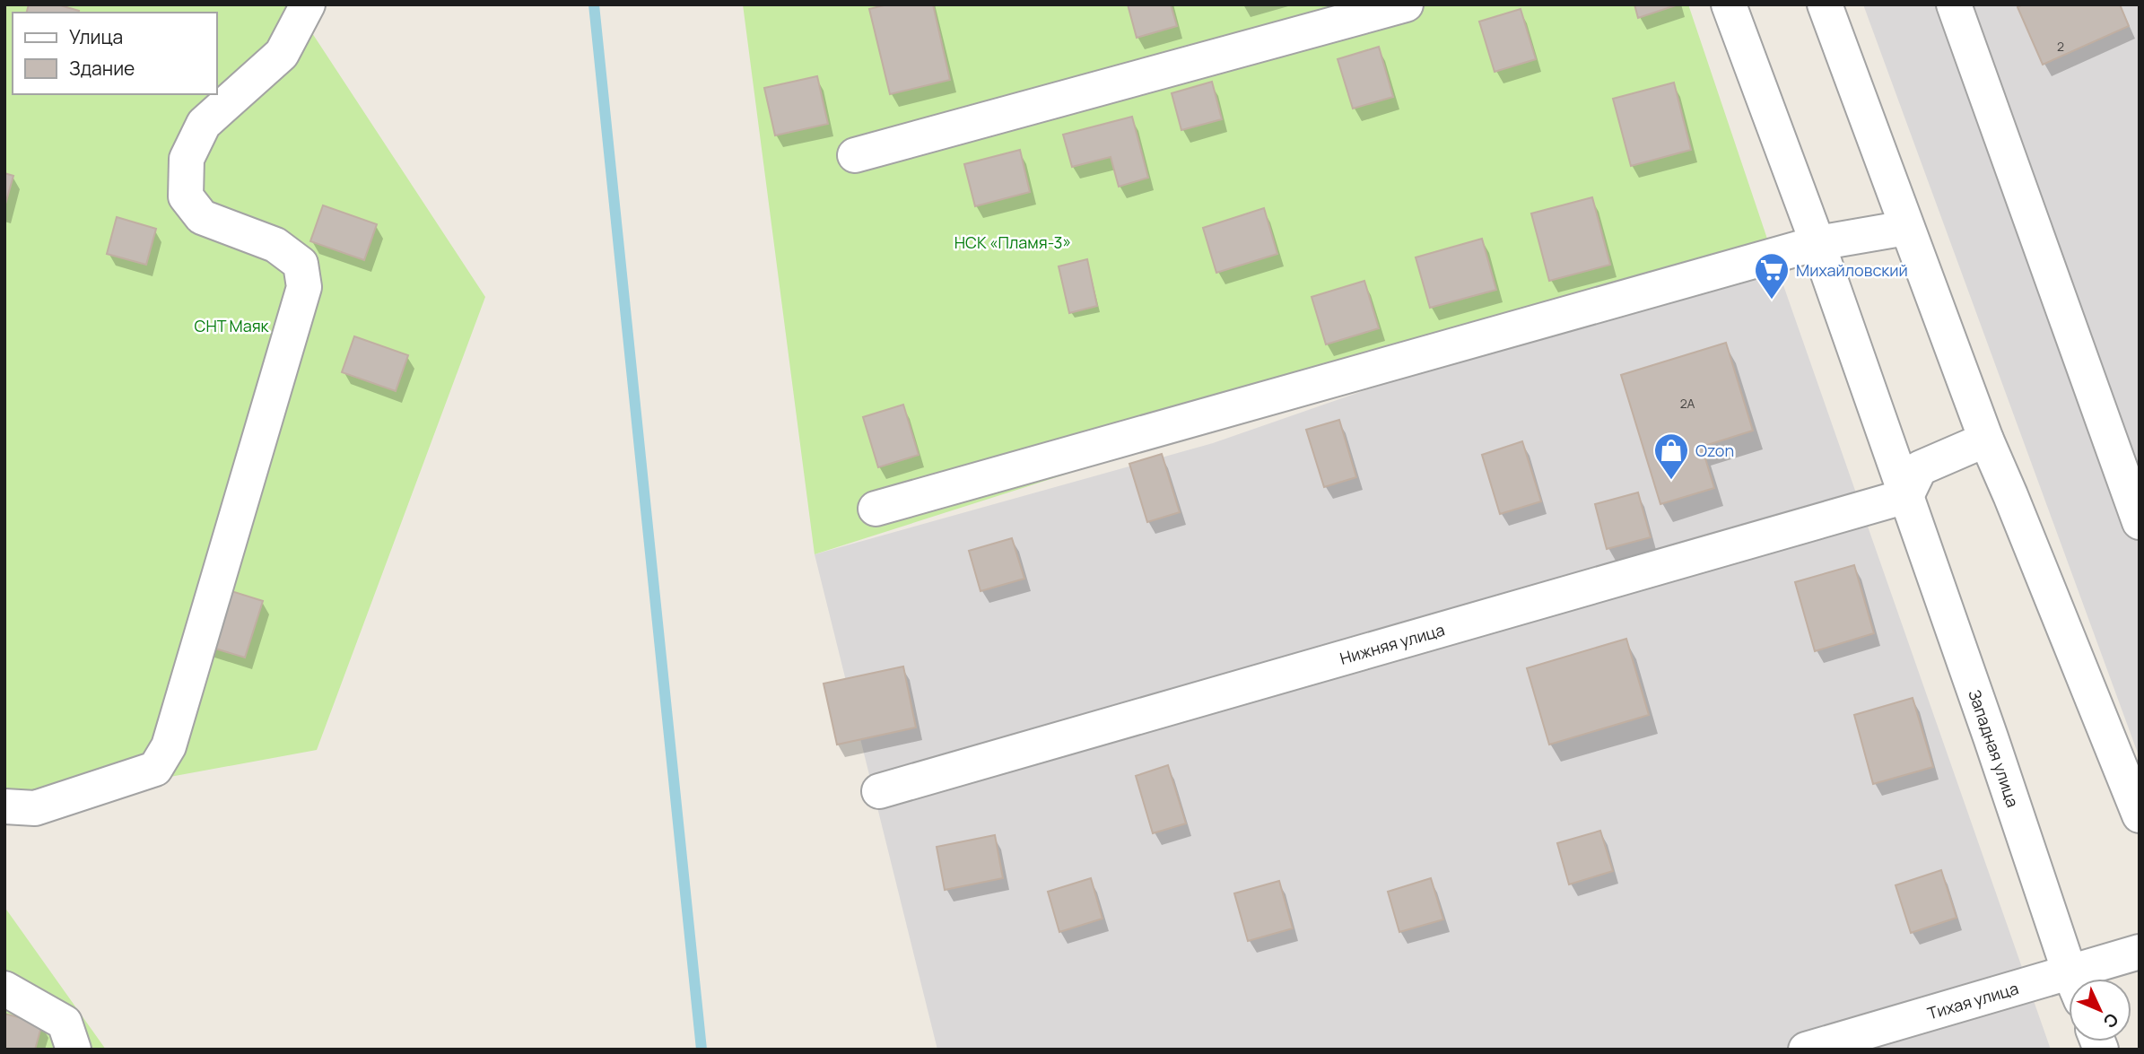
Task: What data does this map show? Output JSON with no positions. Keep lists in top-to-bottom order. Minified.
{"streets":{"street":["Нижняя улица","Западная улица","Тихая улица"]},"crossings":[["Нижняя улица","Западная улица"]],"parks":["НСК «Пламя-3»","СНТ Маяк"],"places":{"supermarket":["Михайловский"],"shop":["Ozon"]},"house_numbers":["2","2А"],"legend":["Улица","Здание"],"north":"bottom right"}
